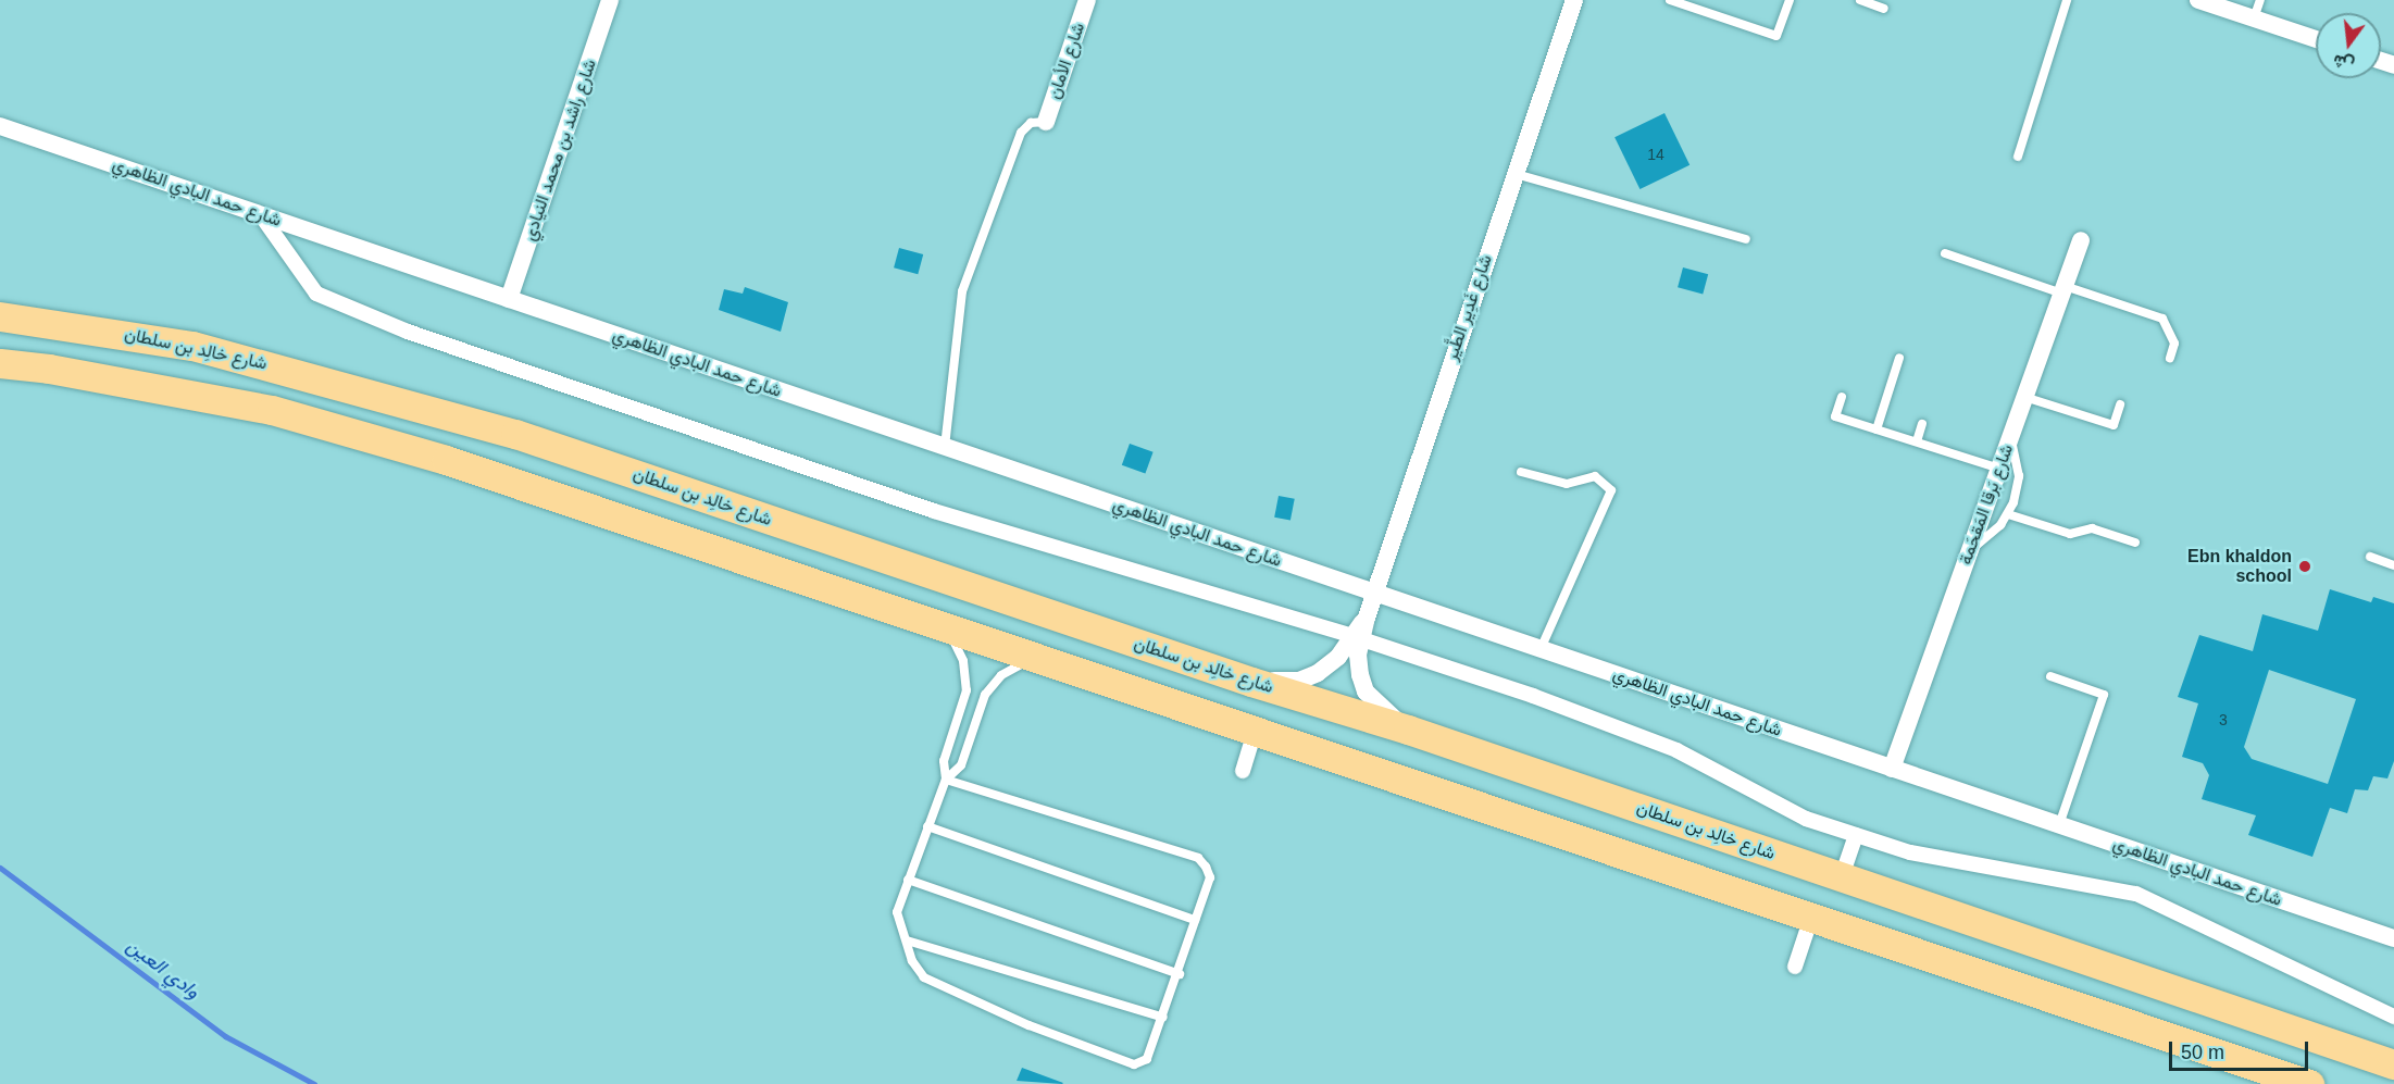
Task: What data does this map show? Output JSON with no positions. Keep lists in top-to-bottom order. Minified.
{"streets":{"main road":["شارع خالِد بن سلطان"],"street":["شارع الأمان","شارع راشد بن محمد النيادي","شارع حمد البادي الظاهري","شارع غَدِير الطَّير","شارع بَرقا المَقحَمة"]},"crossings":[["شارع راشد بن محمد النيادي","شارع حمد البادي الظاهري"],["شارع حمد البادي الظاهري","شارع غَدِير الطَّير"],["شارع حمد البادي الظاهري","شارع بَرقا المَقحَمة"],["شارع غَدِير الطَّير","شارع خالِد بن سلطان"]],"water":["وادي العين"],"places":["Ebn khaldon school"],"house_numbers":["14","3"],"scale_bar":"50 m","north":"bottom"}
